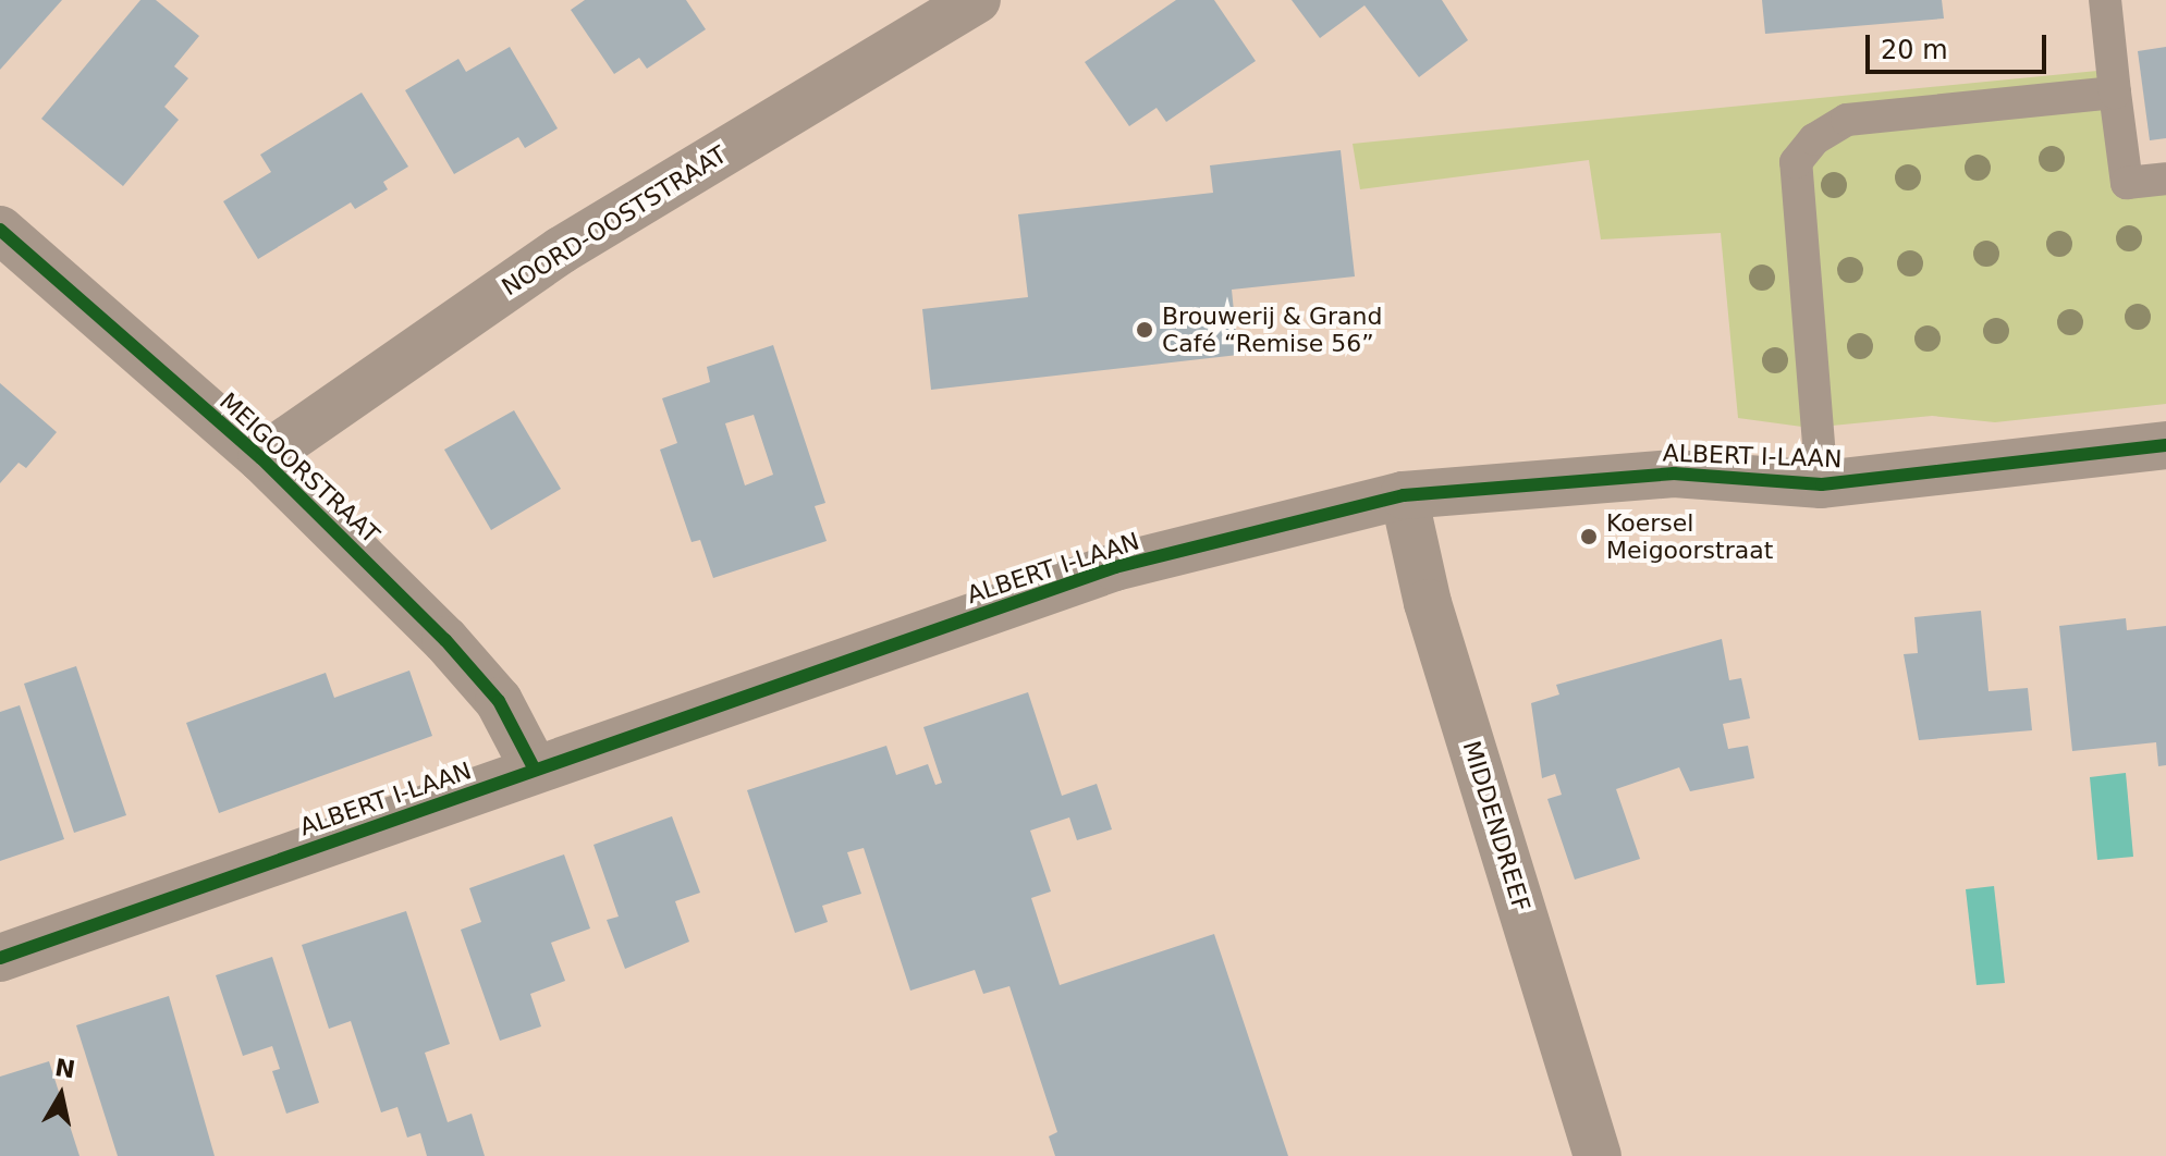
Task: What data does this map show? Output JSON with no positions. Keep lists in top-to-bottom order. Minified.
{"streets":{"street":["NOORD-OOSTSTRAAT","ALBERT I-LAAN","MEIGOORSTRAAT","MIDDENDREEF"]},"crossings":[["NOORD-OOSTSTRAAT","MEIGOORSTRAAT"],["ALBERT I-LAAN","MEIGOORSTRAAT"],["ALBERT I-LAAN","MIDDENDREEF"]],"places":["Brouwerij & Grand Café “Remise 56”","Koersel Meigoorstraat"],"scale_bar":"20 m","north":"top"}
